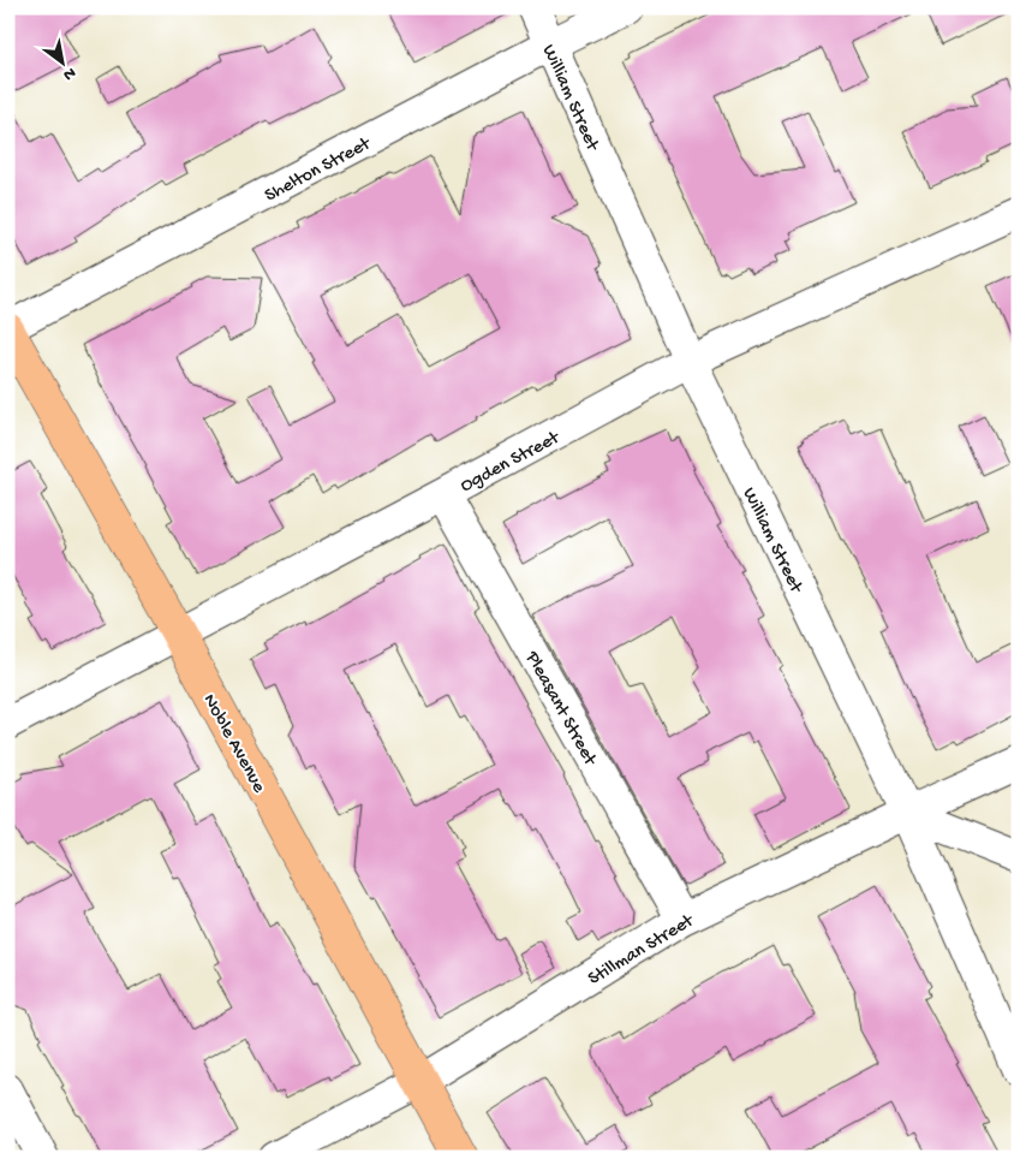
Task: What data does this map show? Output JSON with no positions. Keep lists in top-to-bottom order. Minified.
{"streets":{"main road":["Noble Avenue"],"street":["William Street","Shelton Street","Ogden Street","Pleasant Street","Stillman Street"]},"crossings":[["William Street","Shelton Street"],["William Street","Ogden Street"],["William Street","Stillman Street"],["Shelton Street","Noble Avenue"],["Ogden Street","Pleasant Street"],["Ogden Street","Noble Avenue"],["Pleasant Street","Stillman Street"],["Noble Avenue","Stillman Street"]],"north":"bottom right"}
